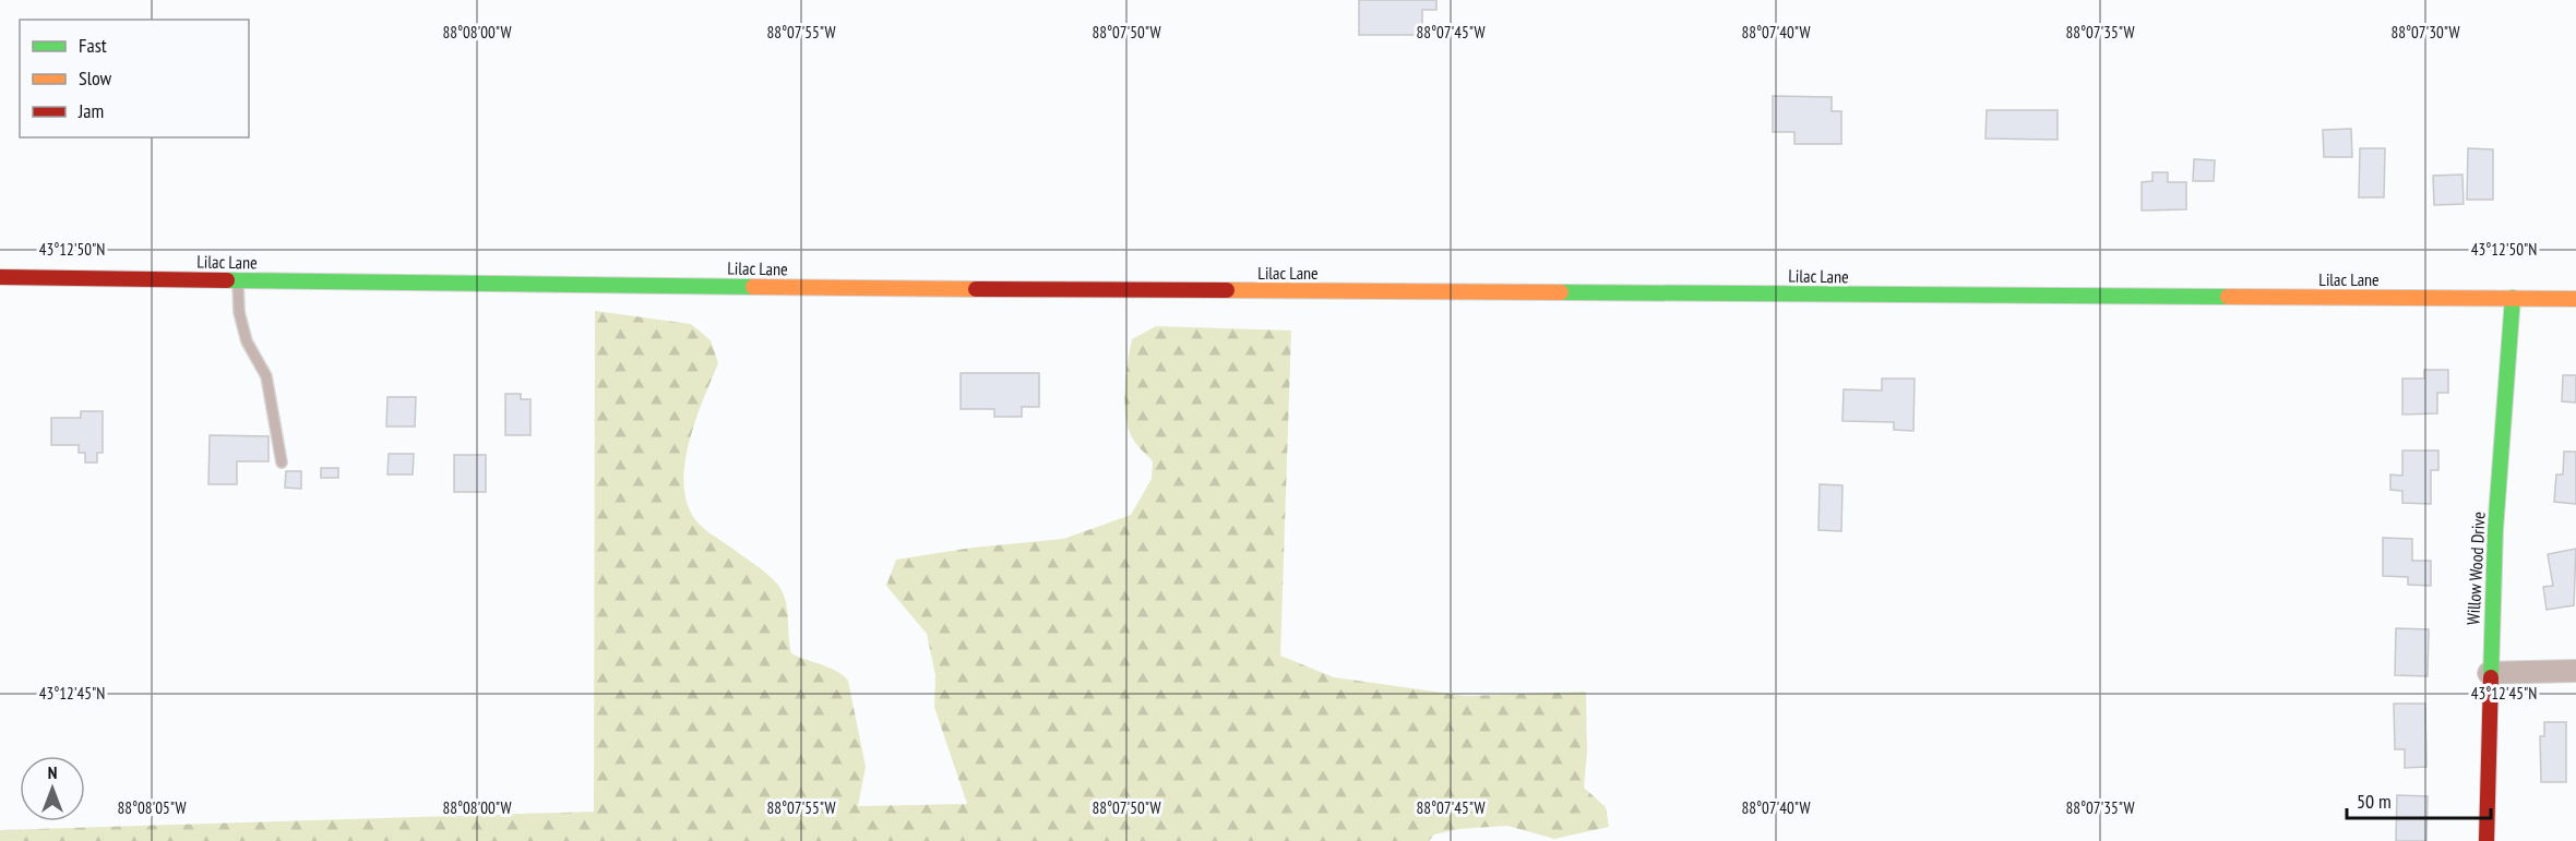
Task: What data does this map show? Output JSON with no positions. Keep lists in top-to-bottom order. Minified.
{"streets":{"street":["Lilac Lane","Willow Wood Drive"]},"crossings":[["Lilac Lane","Willow Wood Drive"]],"legend":["Fast","Slow","Jam"],"scale_bar":"50 m","north":"top","coordinates":["88°08'00\"W","88°07'55\"W","88°07'50\"W","88°07'45\"W","88°07'40\"W","88°07'35\"W","88°07'30\"W","43°12'50\"N","43°12'45\"N","88°08'05\"W"]}
